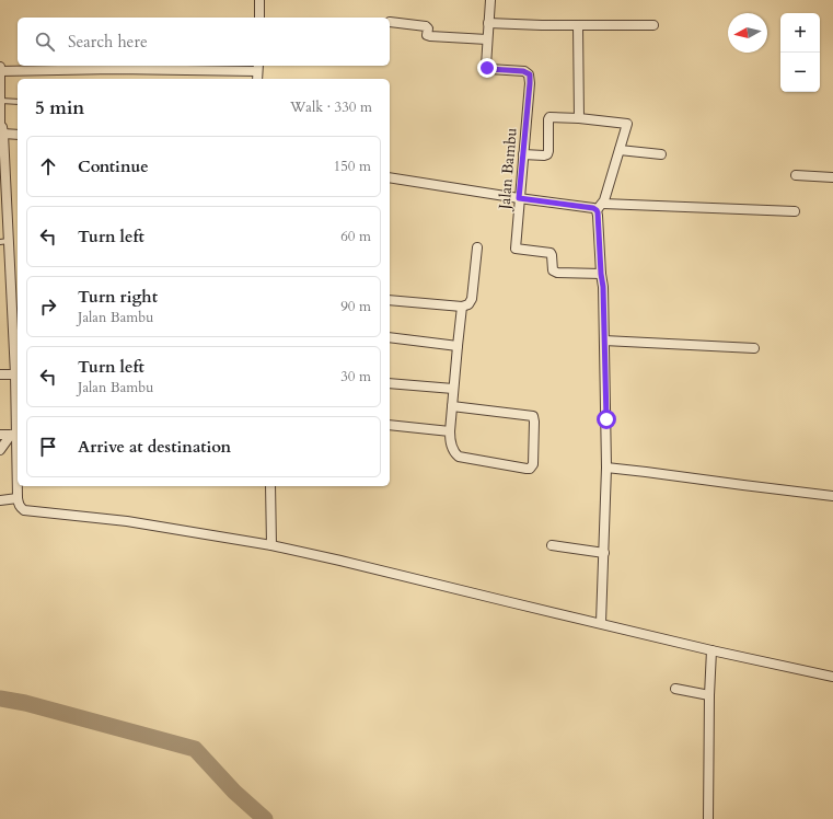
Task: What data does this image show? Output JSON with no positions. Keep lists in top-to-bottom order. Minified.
{"streets":{"street":["Jalan Bambu"]},"north":"left","page":{"map_buttons":["+","−"],"search":"Search here","heading":["5 min","Walk · 330 m"],"list":[["Continue","150 m"],["Turn left","60 m"],["Turn right","Jalan Bambu","90 m"],["Turn left","Jalan Bambu","30 m"],"Arrive at destination"]}}
